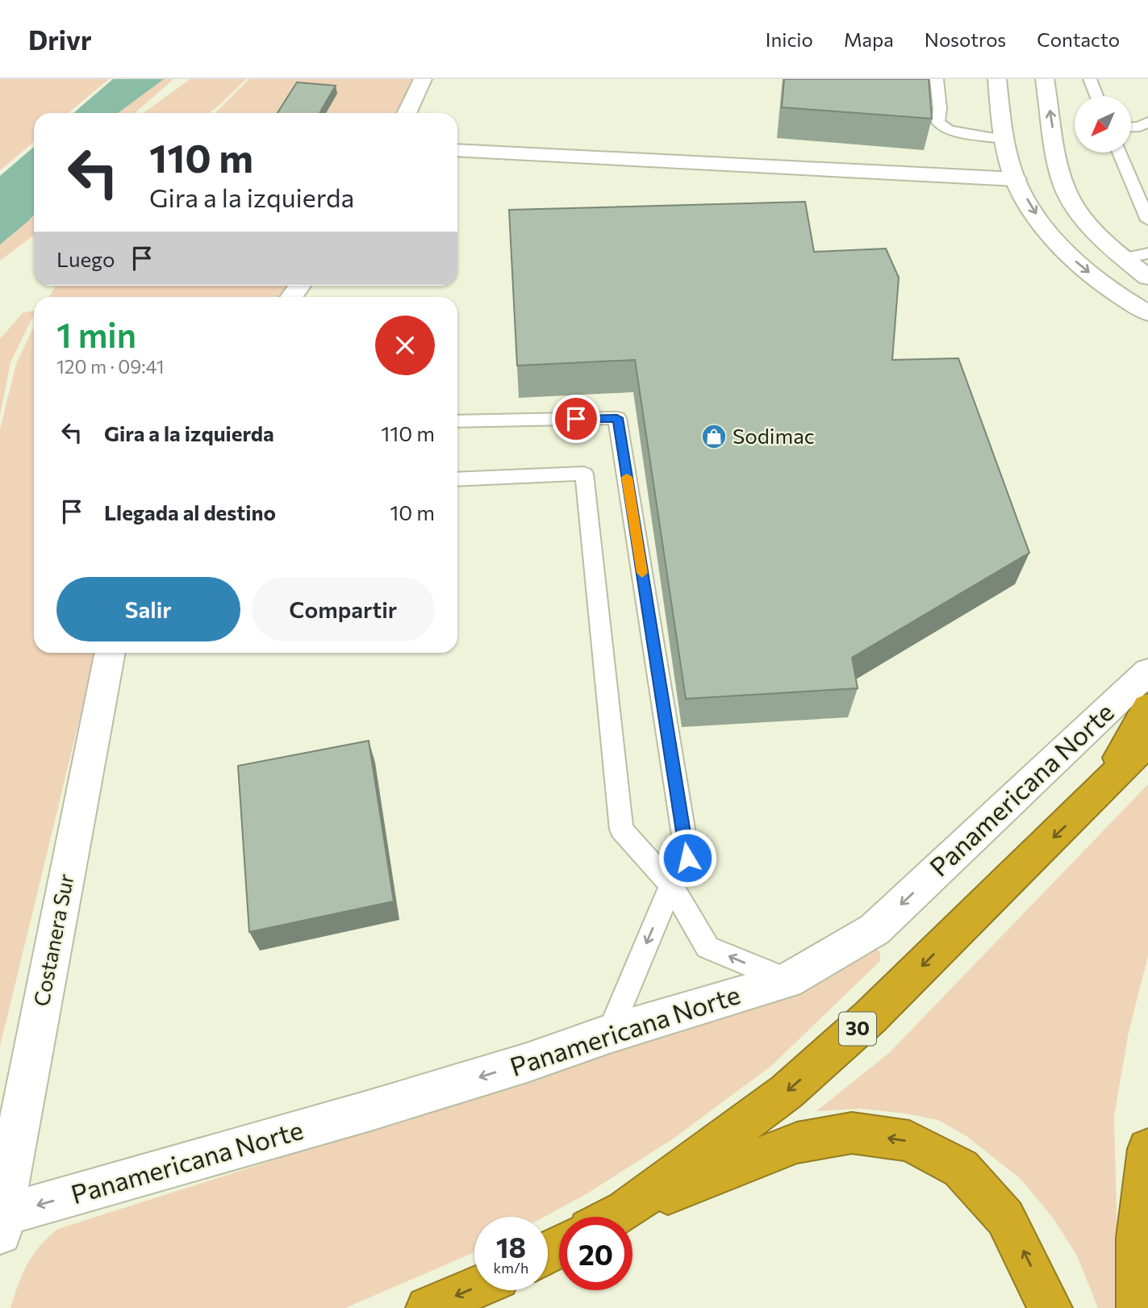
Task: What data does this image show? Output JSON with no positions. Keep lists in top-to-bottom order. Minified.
{"streets":{"highway":["30"],"street":["Panamericana Norte","Costanera Sur"]},"crossings":[["Panamericana Norte","Costanera Sur"]],"one_way":["Panamericana Norte"],"places":{"shop":["Sodimac"]},"north":"bottom left","page":{"header":"Drivr","nav":["Inicio","Mapa","Nosotros","Contacto"],"turn":["110 m","Gira a la izquierda"],"then":"Luego","heading":["1 min","120 m · 09:41"],"list":[{"name":"Gira a la izquierda","value":"110 m"},{"name":"Llegada al destino","value":"10 m"}],"buttons":["Salir","Compartir"],"speed":"18 km/h","limit":"20"}}
